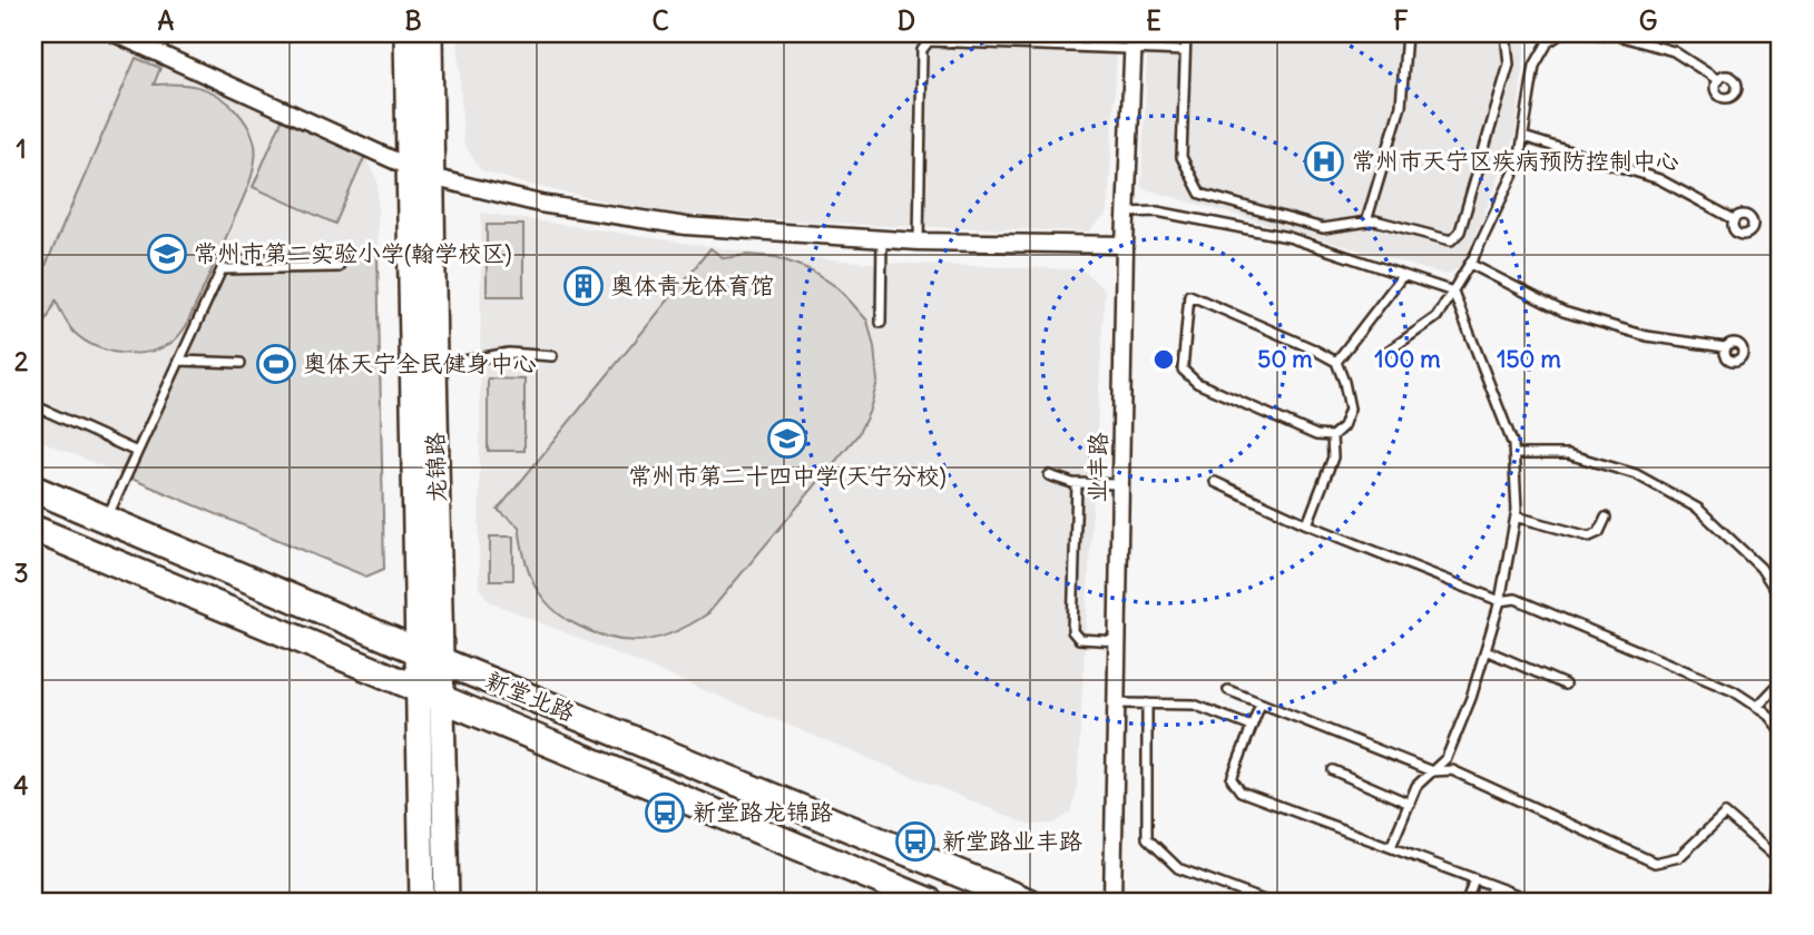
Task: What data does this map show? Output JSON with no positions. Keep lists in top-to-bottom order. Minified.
{"streets":{"main road":["龙锦路","新堂北路"],"street":["业丰路"]},"crossings":[["龙锦路","新堂北路"]],"places":{"hospital":["常州市天宁区疾病预防控制中心"],"school or university":["常州市第二实验小学(翰学校区)","常州市第二十四中学(天宁分校)"],"building":["奥体青龙体育馆"],"sports":["奥体天宁全民健身中心"],"bus stop":["新堂路龙锦路","新堂路业丰路"]},"grid":{"columns":["A","B","C","D","E","F","G"],"rows":["1","2","3","4"]},"rings":["50 m","100 m","150 m"]}
